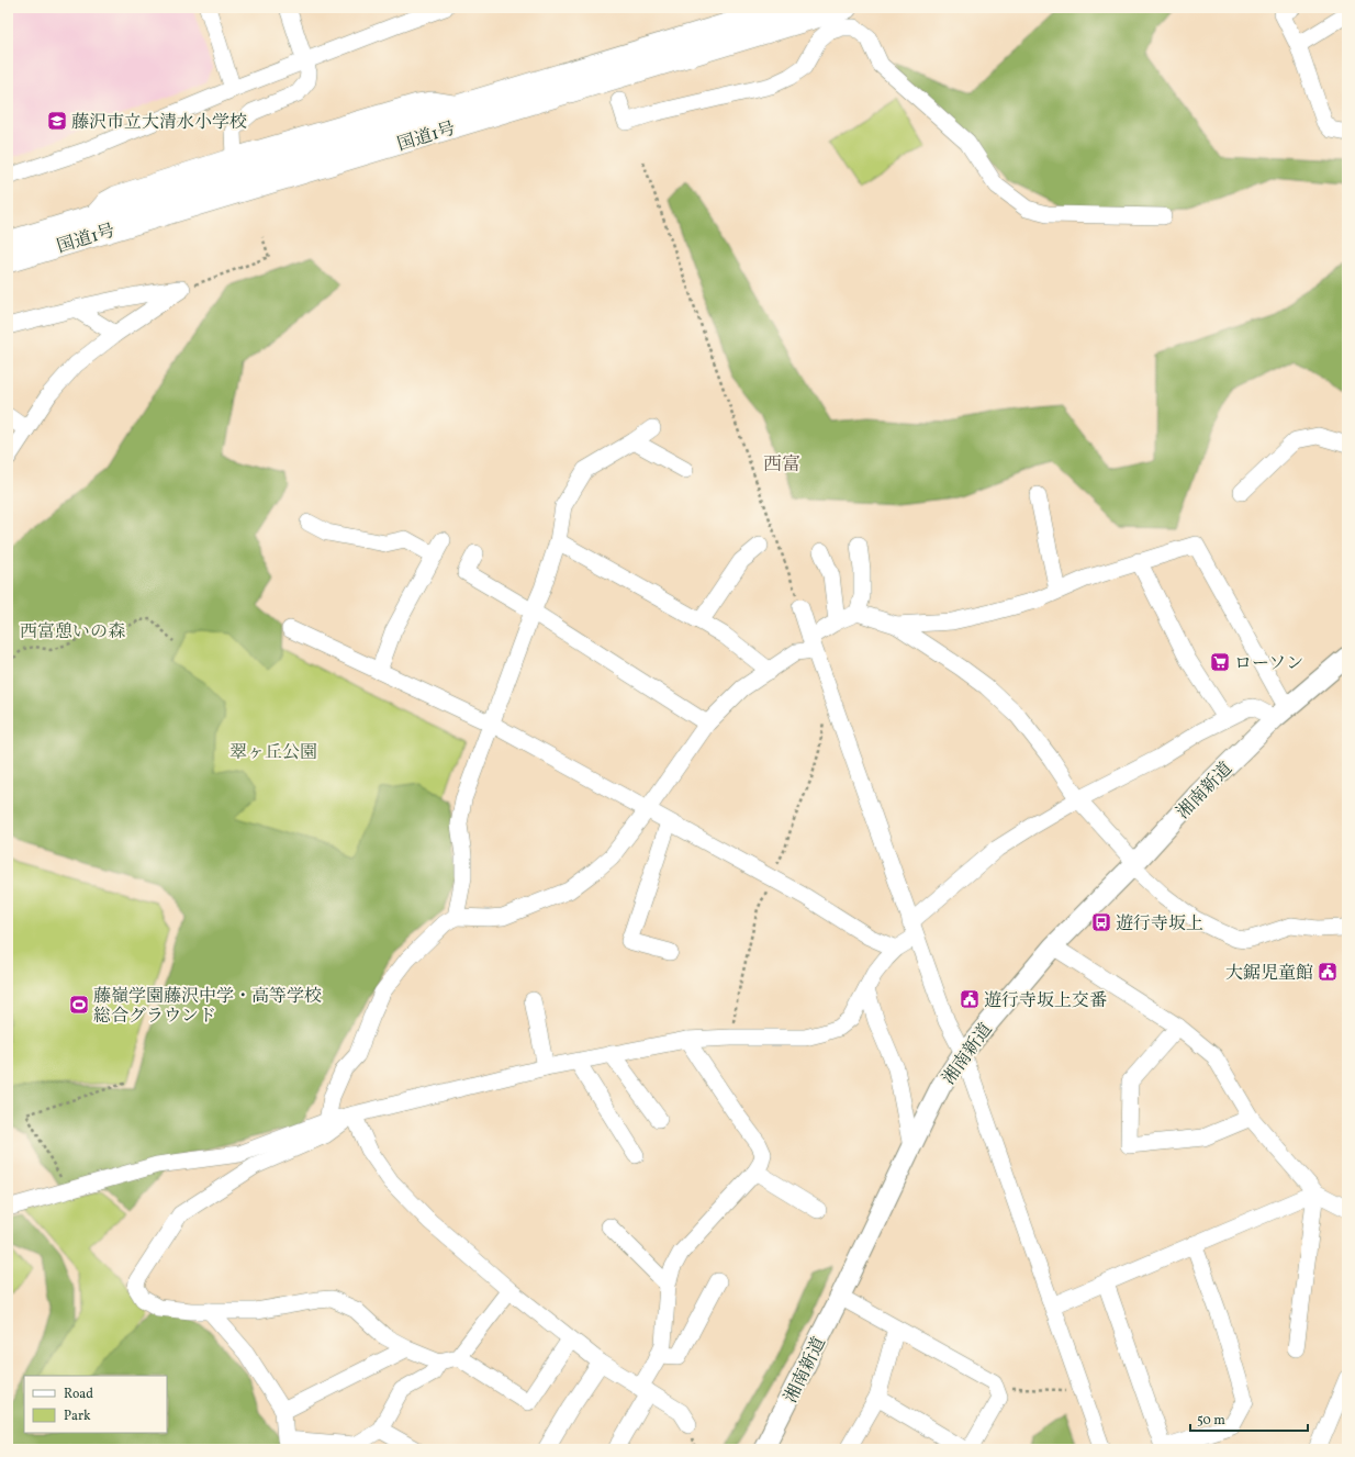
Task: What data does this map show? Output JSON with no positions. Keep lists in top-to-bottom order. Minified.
{"streets":{"highway":["国道1号"],"main road":["湘南新道"]},"districts":["西富"],"parks":["西富憩いの森","翠ヶ丘公園"],"places":{"school or university":["藤沢市立大清水小学校"],"supermarket":["ローソン"],"bus stop":["遊行寺坂上"],"public building":["大鋸児童館","遊行寺坂上交番"],"sports":["藤嶺学園藤沢中学・高等学校 総合グラウンド"]},"legend":["Road","Park"],"scale_bar":"50 m"}
